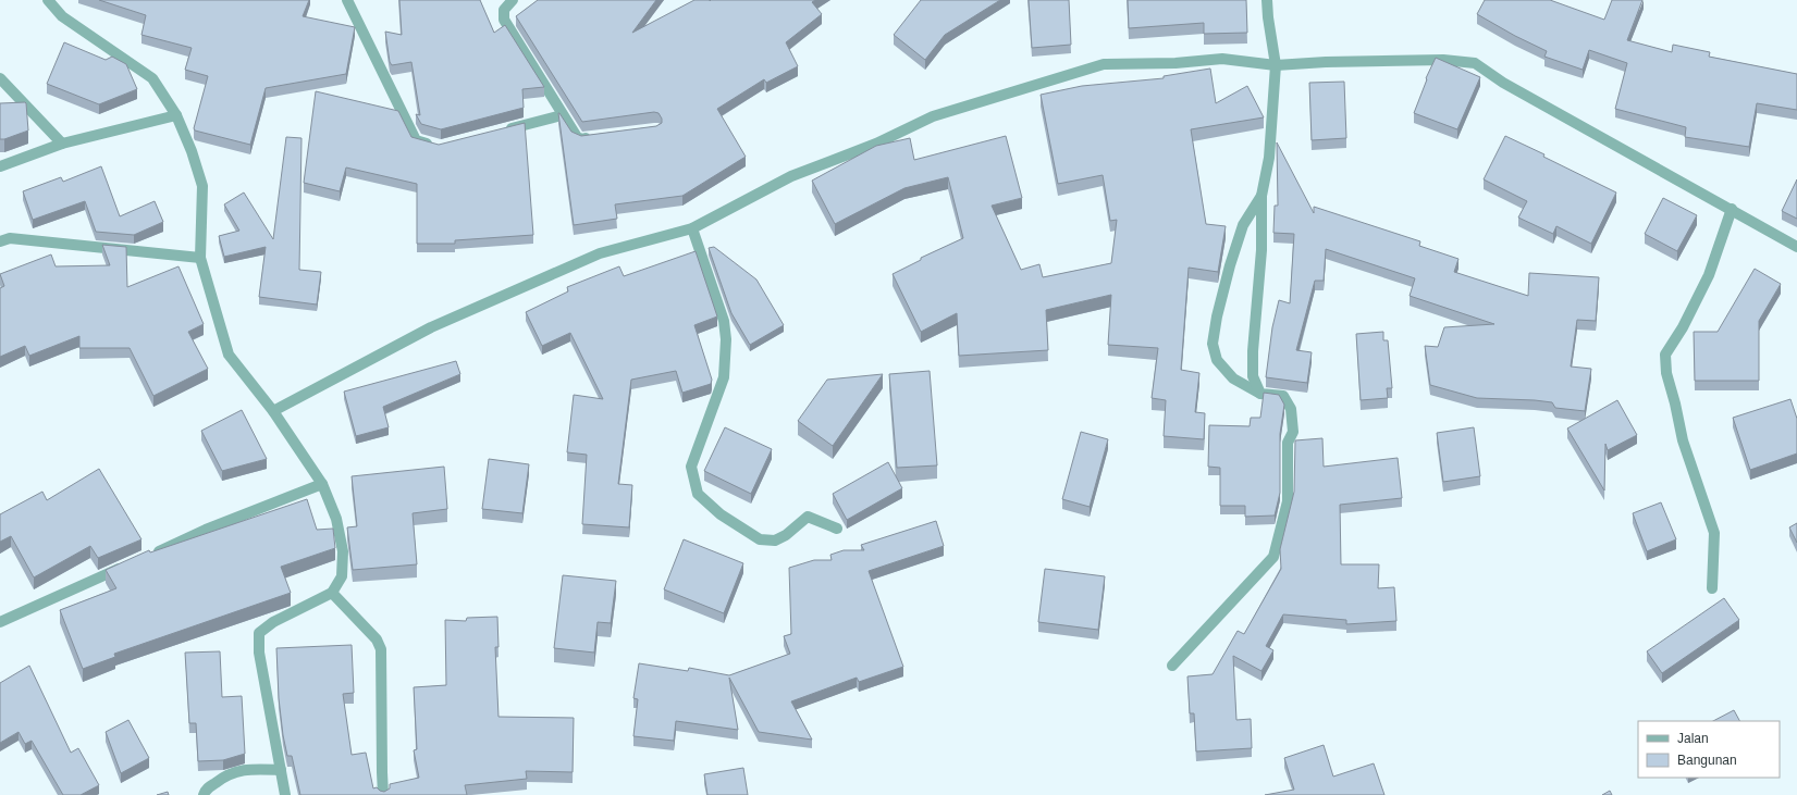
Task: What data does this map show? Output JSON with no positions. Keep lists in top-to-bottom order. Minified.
{"legend":["Jalan","Bangunan"]}
